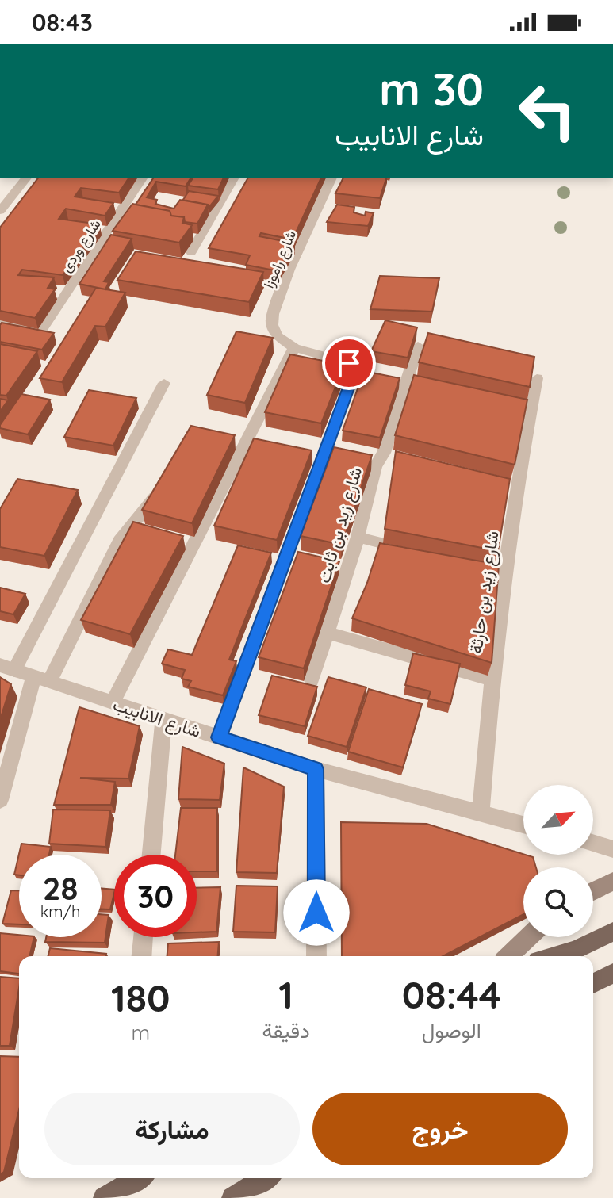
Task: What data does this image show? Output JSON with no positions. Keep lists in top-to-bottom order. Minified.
{"streets":{"street":["شارع وردى","شارع راموزا","شارع زيد بن ثابت","شارع زيد بن حارثة","شارع الانابيب"]},"crossings":[["شارع زيد بن حارثة","شارع الانابيب"]],"north":"top right","page":{"status":"08:43","turn":["30 m","شارع الانابيب"],"speed":"28 km/h","limit":"30","eta":["08:44","الوصول","1","دقيقة","180","m"],"buttons":["خروج","مشاركة"]}}
